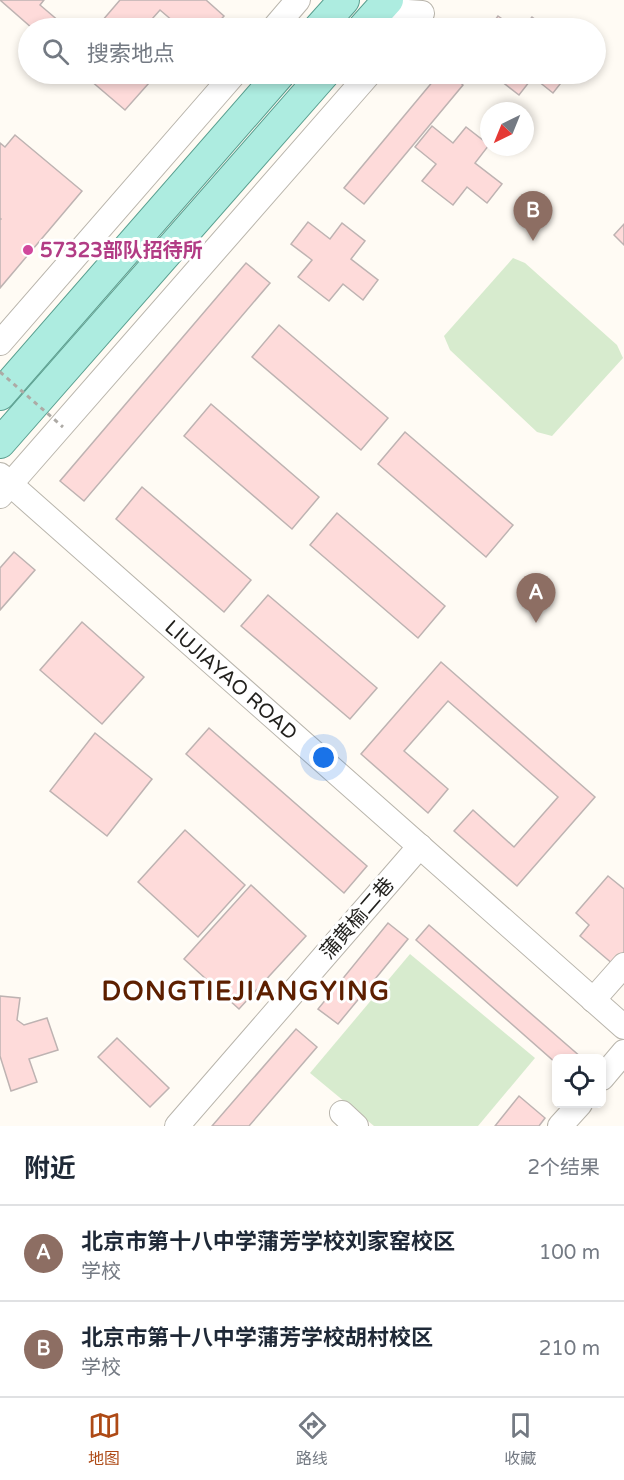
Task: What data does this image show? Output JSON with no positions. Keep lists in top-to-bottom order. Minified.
{"streets":{"street":["LIUJIAYAO ROAD","蒲黄榆二巷"]},"crossings":[["LIUJIAYAO ROAD","蒲黄榆二巷"]],"districts":["DONGTIEJIANGYING"],"places":["57323部队招待所"],"north":"bottom left","page":{"search":"搜索地点","pins":["B","A"],"heading":["附近","2个结果"],"list":[{"mark":"A","name":"北京市第十八中学蒲芳学校刘家窑校区","note":"学校","value":"100 m"},{"mark":"B","name":"北京市第十八中学蒲芳学校胡村校区","note":"学校","value":"210 m"}],"nav":["地图","路线","收藏"]}}
